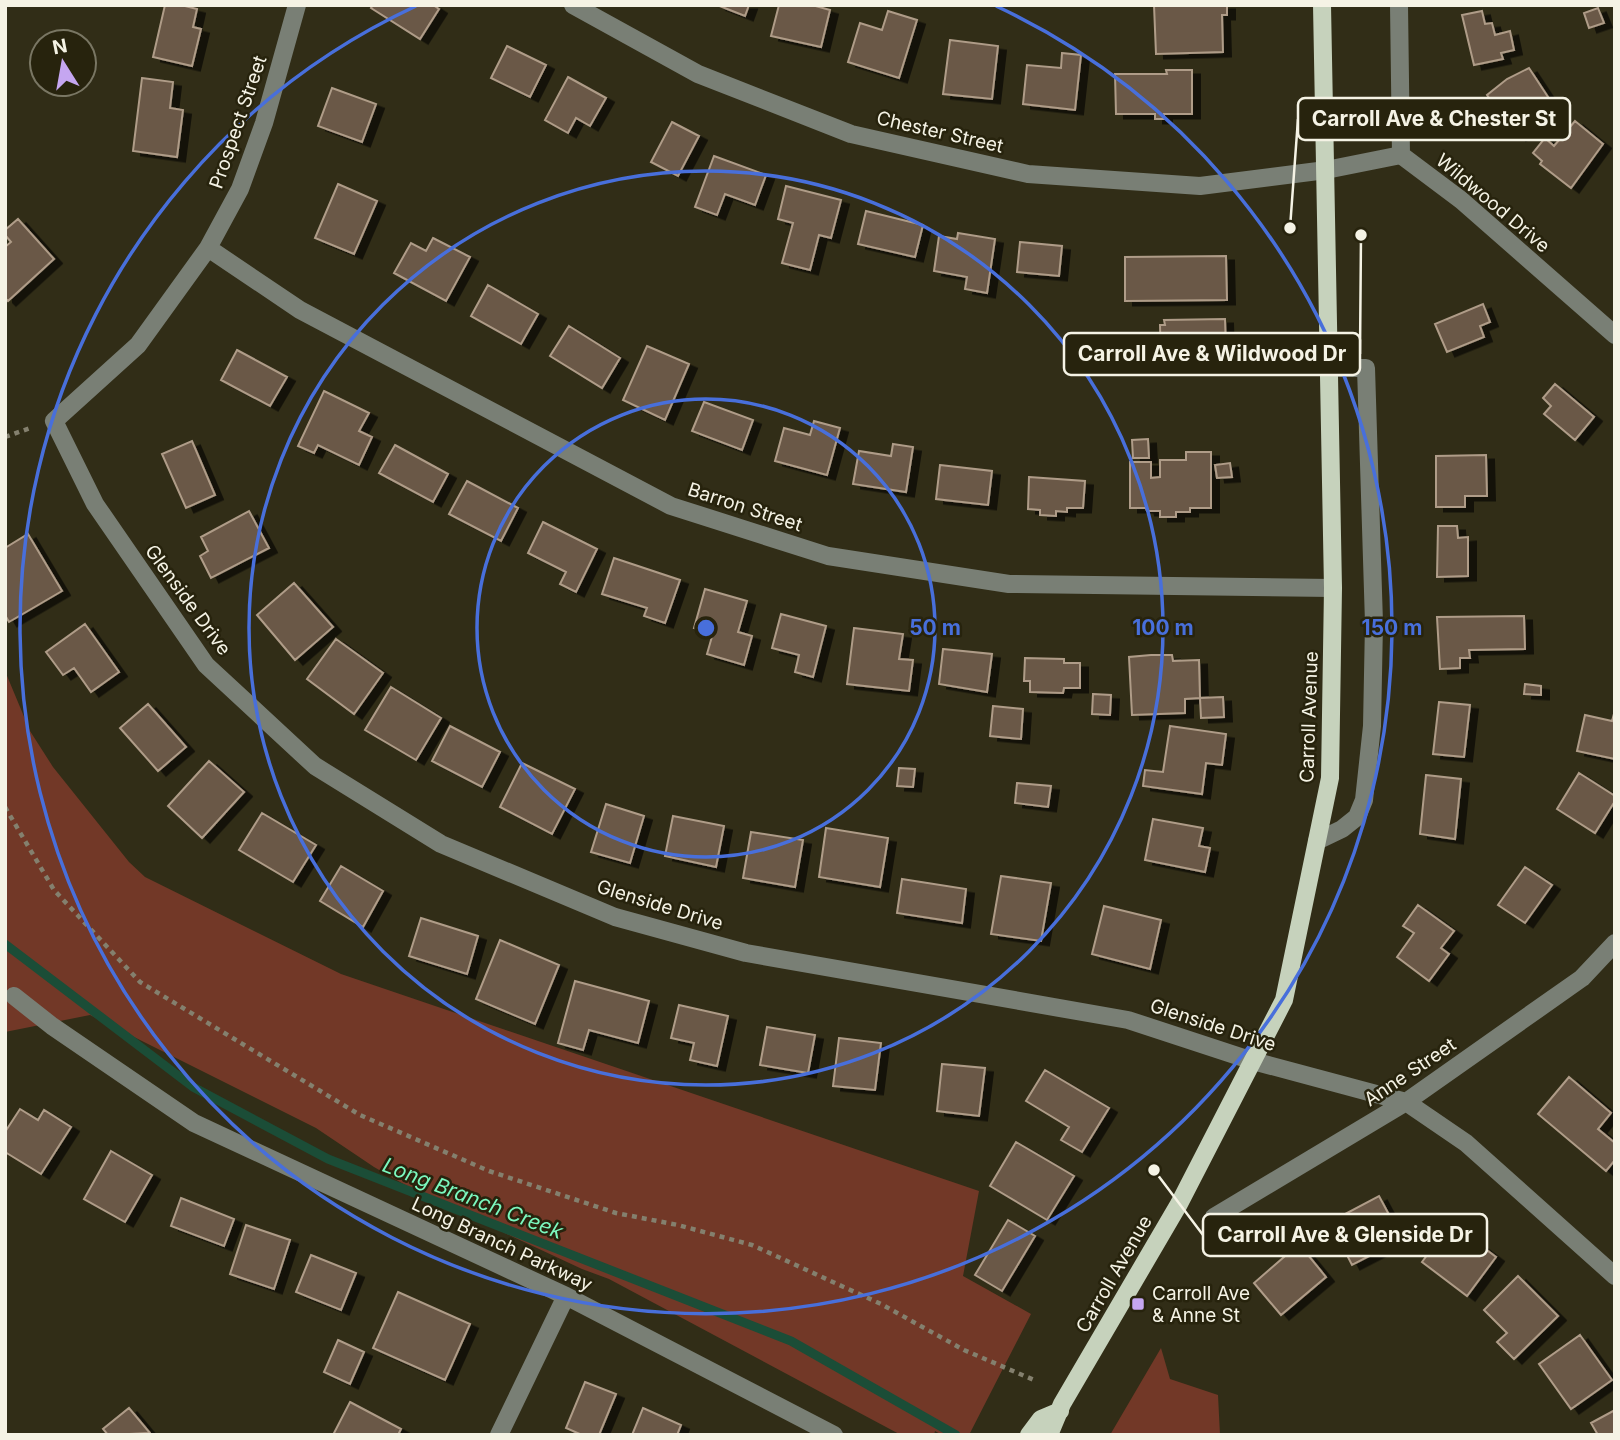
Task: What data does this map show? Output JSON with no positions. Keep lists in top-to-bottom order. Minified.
{"streets":{"main road":["Carroll Avenue"],"street":["Prospect Street","Chester Street","Wildwood Drive","Barron Street","Glenside Drive","Anne Street","Long Branch Parkway"]},"crossings":[["Prospect Street","Barron Street"],["Prospect Street","Glenside Drive"],["Chester Street","Carroll Avenue"],["Barron Street","Glenside Drive"],["Barron Street","Carroll Avenue"],["Glenside Drive","Carroll Avenue"],["Glenside Drive","Anne Street"]],"water":["Long Branch Creek"],"places":{"other":["Carroll Ave & Chester St","Carroll Ave & Wildwood Dr","Carroll Ave & Glenside Dr"],"transit":["Carroll Ave & Anne St"]},"north":"top","rings":["50 m","100 m","150 m"]}
